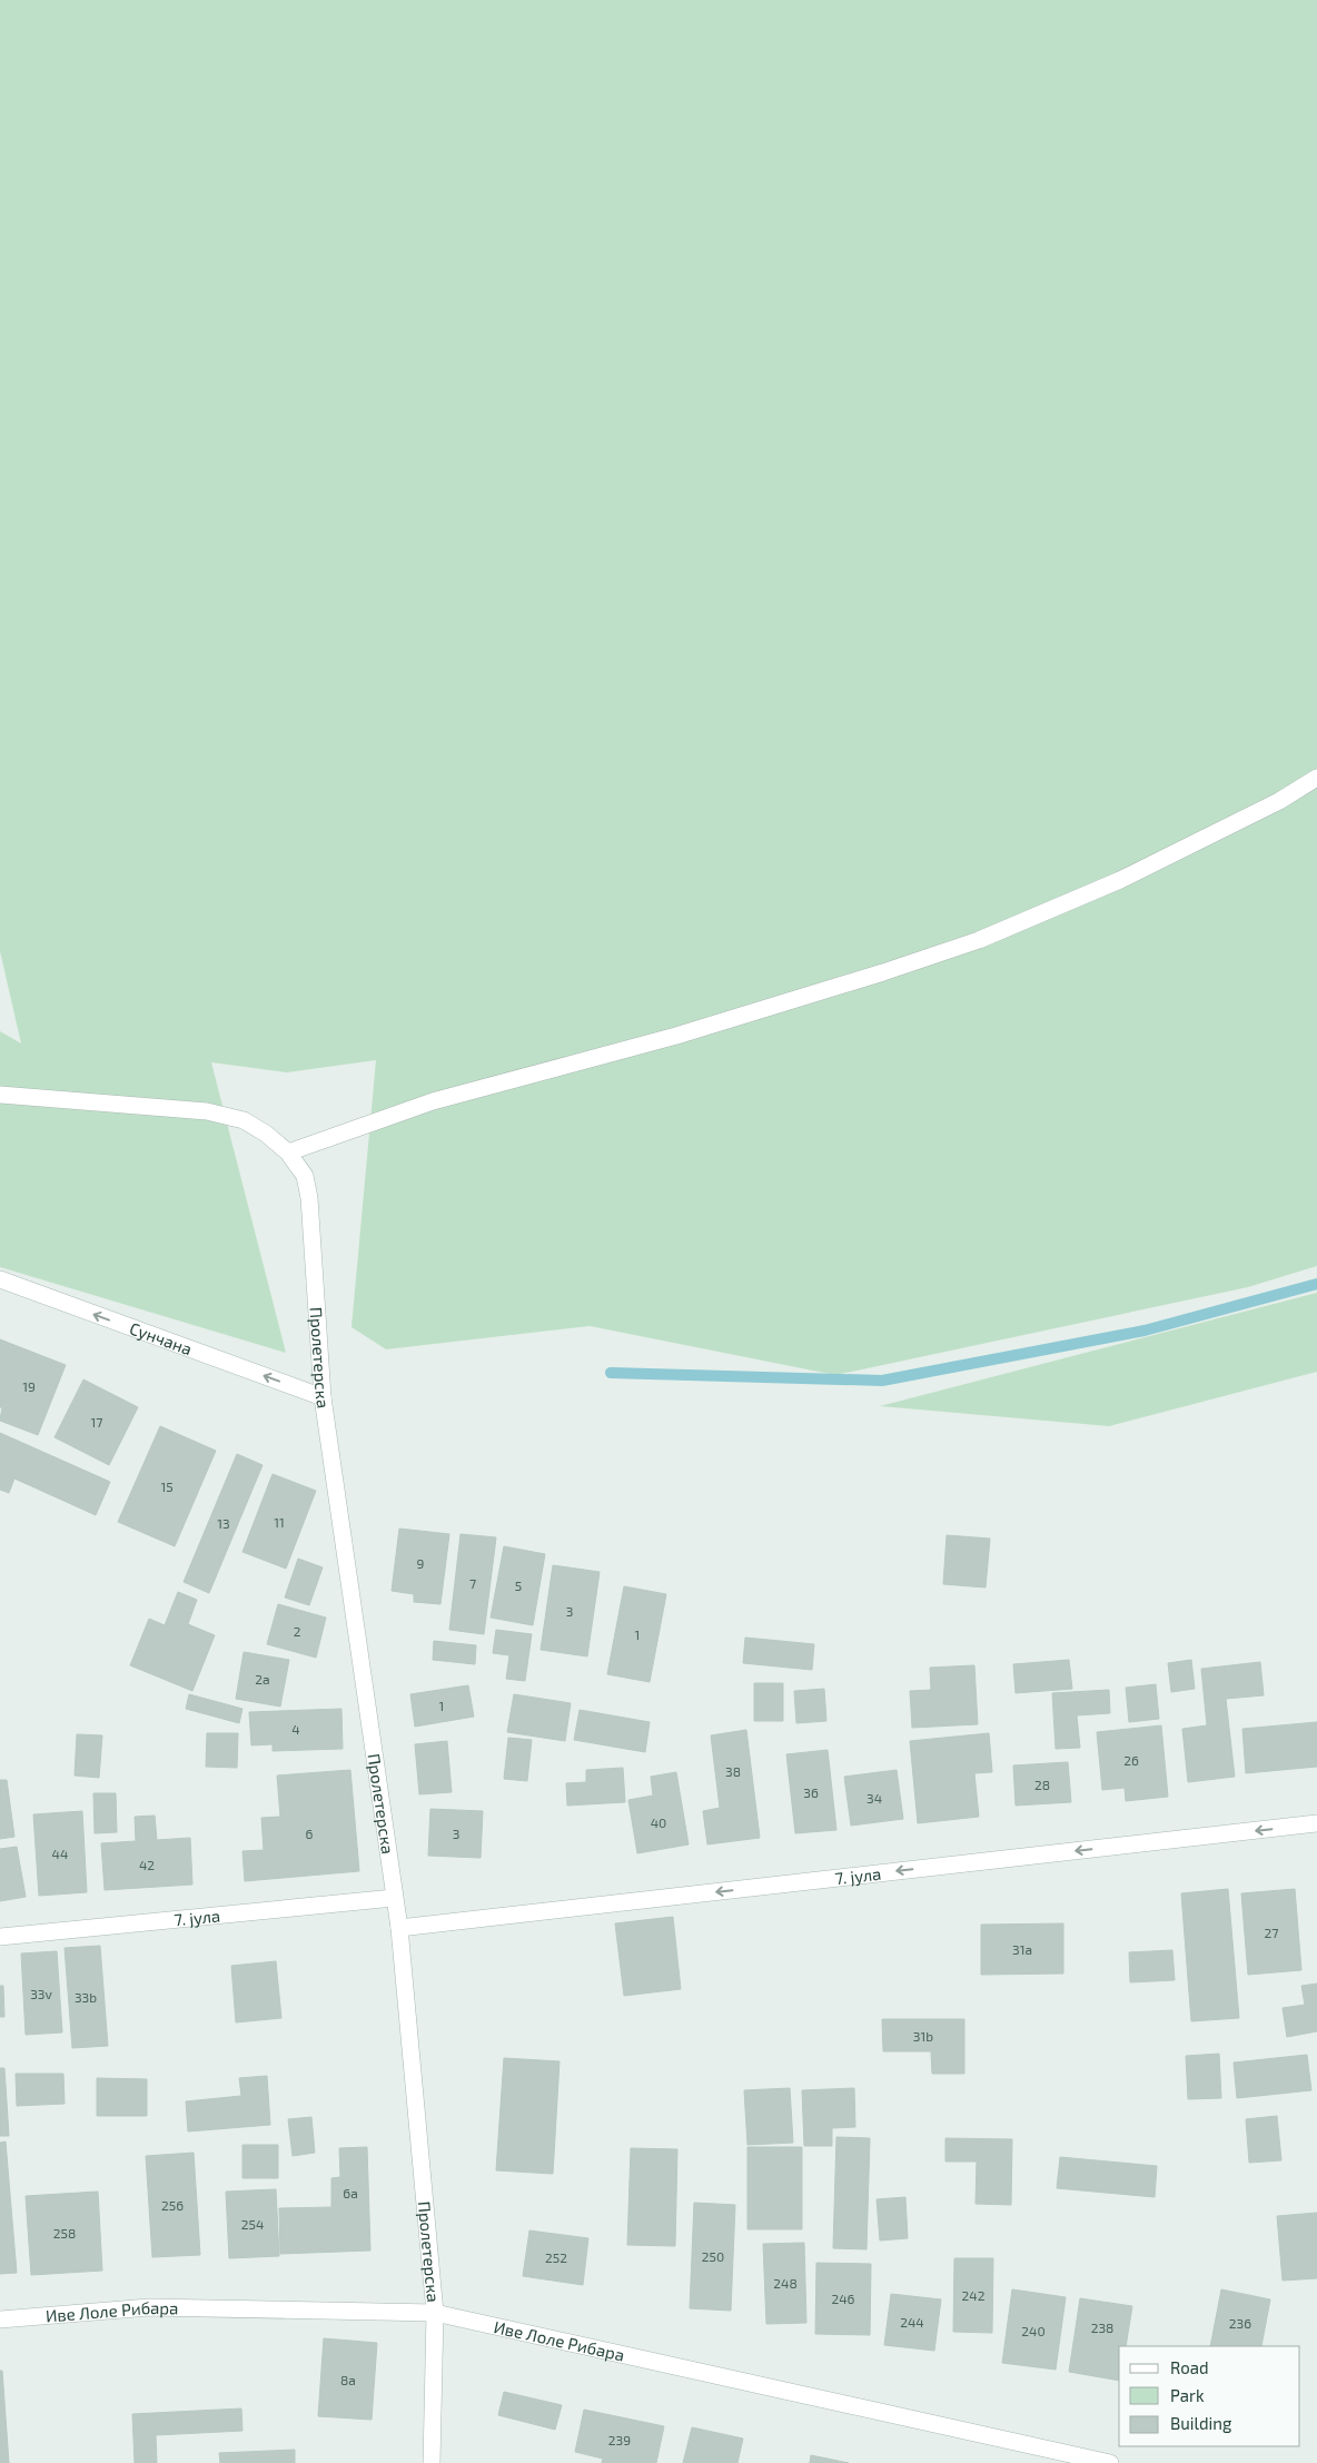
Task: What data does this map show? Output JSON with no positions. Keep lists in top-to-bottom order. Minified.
{"streets":{"street":["Сунчана","Пролетерска","7. јула","Иве Лоле Рибара"]},"crossings":[["Сунчана","Пролетерска"],["Пролетерска","7. јула"],["Пролетерска","Иве Лоле Рибара"]],"one_way":["Сунчана","7. јула"],"house_numbers":["19","17","15","11","13","9","7","5","3","2","1","2a","1","4","26","38","28","36","34","40","6","3","44","42","27","31a","33v","33b","31b","6a","256","254","258","250","252","248","242","246","244","236","238","240","8a","239"],"legend":["Road","Park","Building"]}
